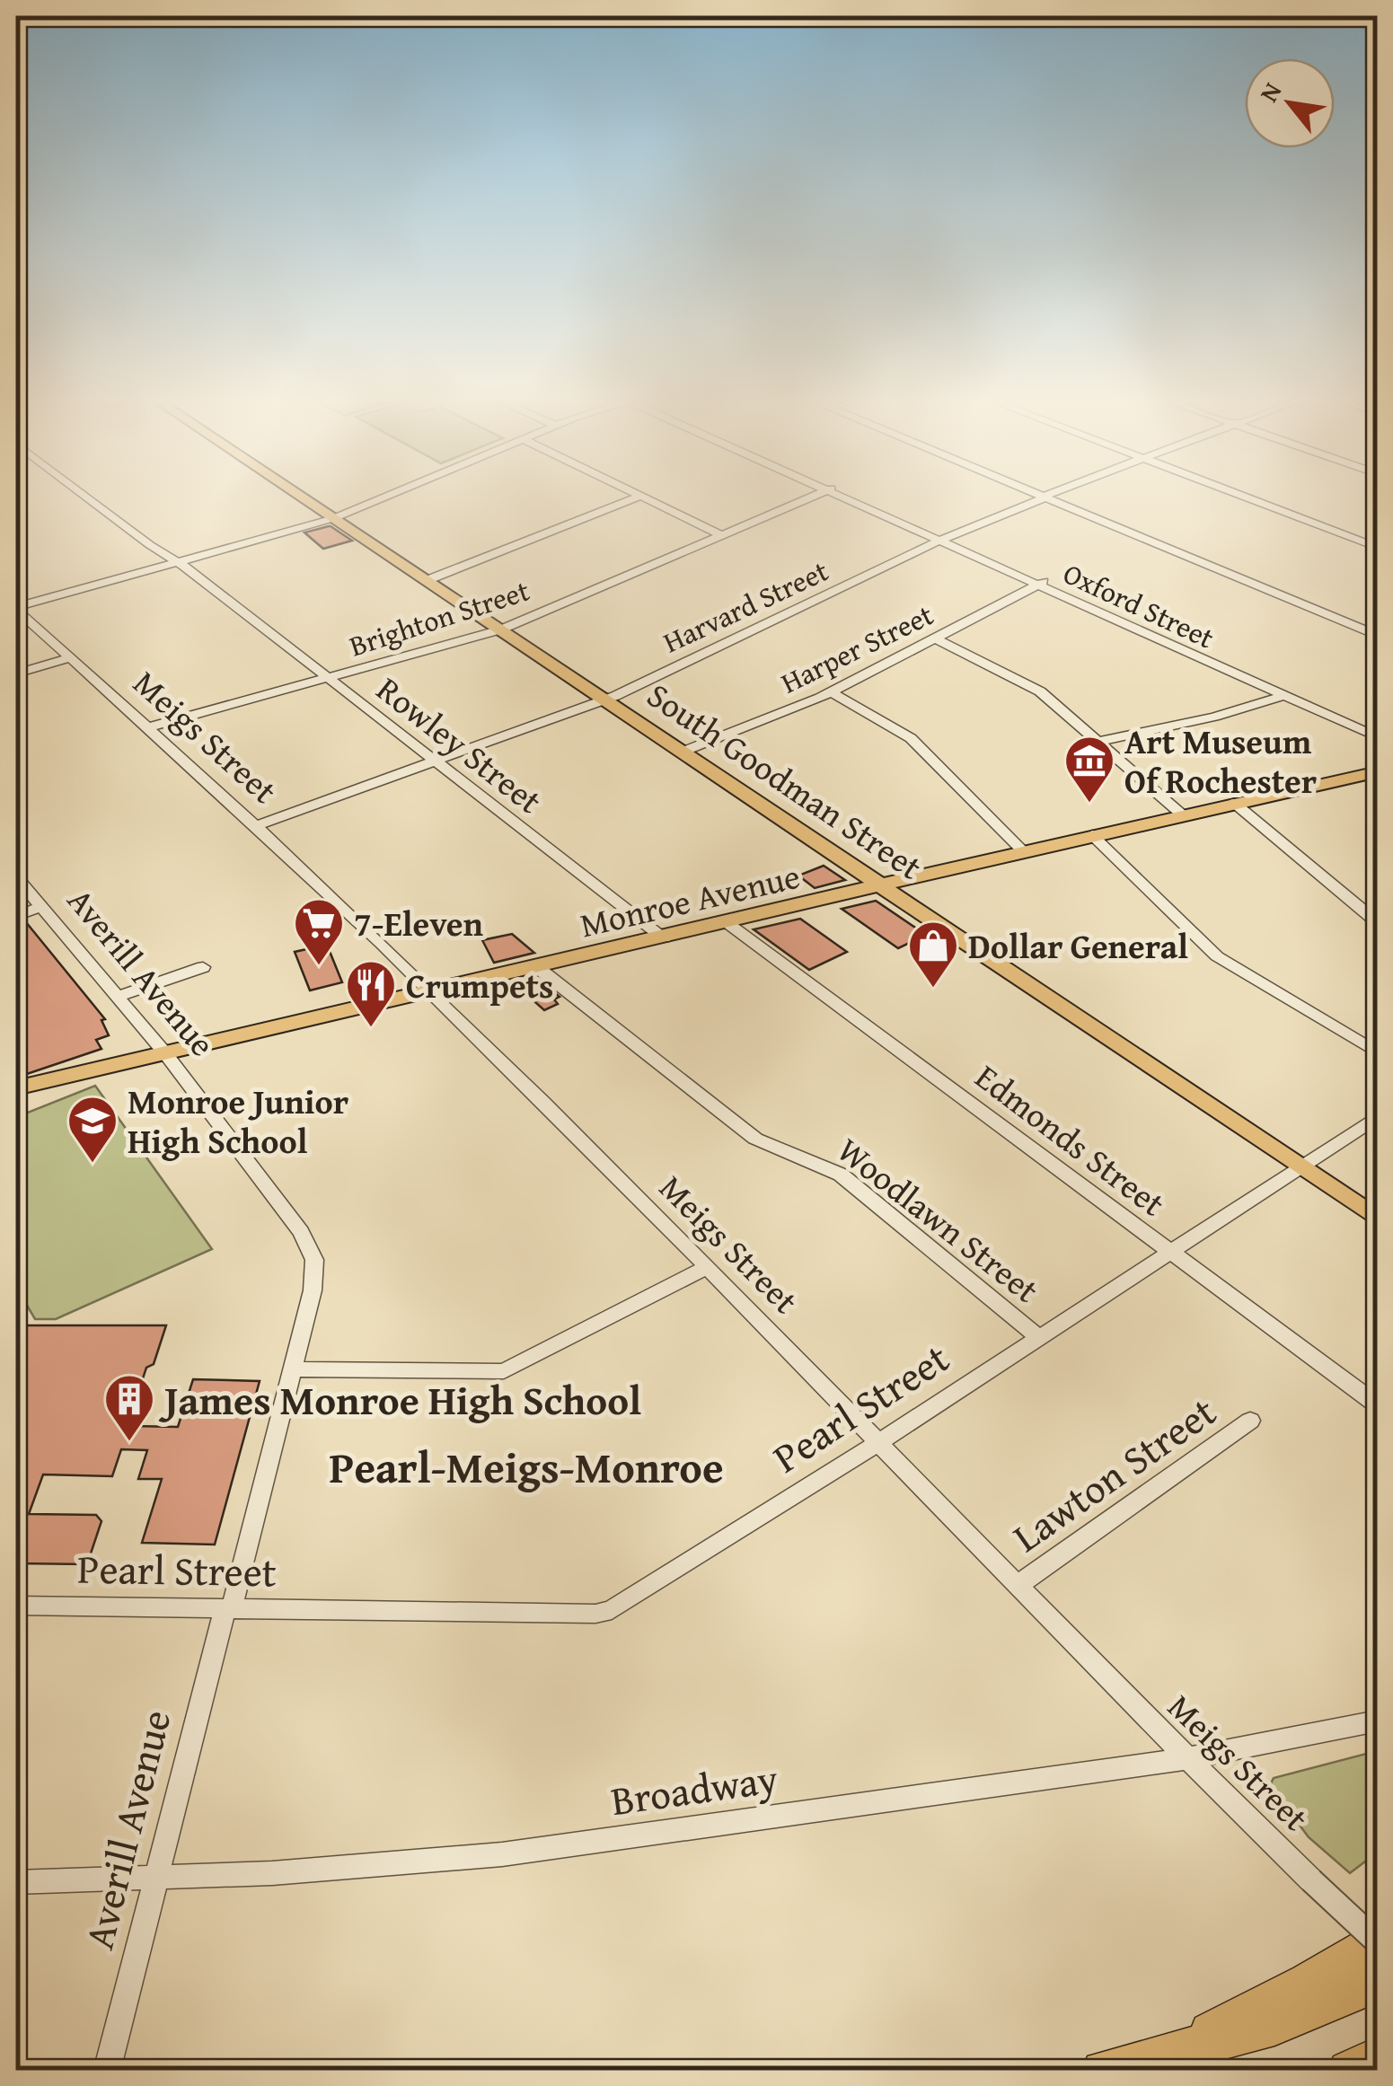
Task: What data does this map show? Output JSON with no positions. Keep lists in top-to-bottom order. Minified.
{"streets":{"main road":["South Goodman Street","Monroe Avenue"],"street":["Oxford Street","Harvard Street","Brighton Street","Harper Street","Meigs Street","Rowley Street","Averill Avenue","Edmonds Street","Woodlawn Street","Pearl Street","Lawton Street","Broadway"]},"crossings":[["Oxford Street","Harvard Street"],["Oxford Street","Harper Street"],["Harvard Street","Meigs Street"],["Harvard Street","Rowley Street"],["Harvard Street","South Goodman Street"],["Brighton Street","Meigs Street"],["Brighton Street","Rowley Street"],["Brighton Street","South Goodman Street"],["Harper Street","South Goodman Street"],["Meigs Street","Monroe Avenue"],["Meigs Street","Pearl Street"],["Meigs Street","Lawton Street"],["Meigs Street","Broadway"],["Rowley Street","Monroe Avenue"],["South Goodman Street","Monroe Avenue"],["South Goodman Street","Pearl Street"],["Monroe Avenue","Averill Avenue"],["Monroe Avenue","Edmonds Street"],["Monroe Avenue","Woodlawn Street"],["Averill Avenue","Pearl Street"],["Averill Avenue","Broadway"],["Edmonds Street","Pearl Street"],["Woodlawn Street","Pearl Street"]],"districts":["Pearl-Meigs-Monroe"],"places":{"museum":["Art Museum Of Rochester"],"supermarket":["7-Eleven"],"shop":["Dollar General"],"restaurant":["Crumpets"],"school or university":["Monroe Junior High School"],"building":["James Monroe High School"]},"north":"top left"}
